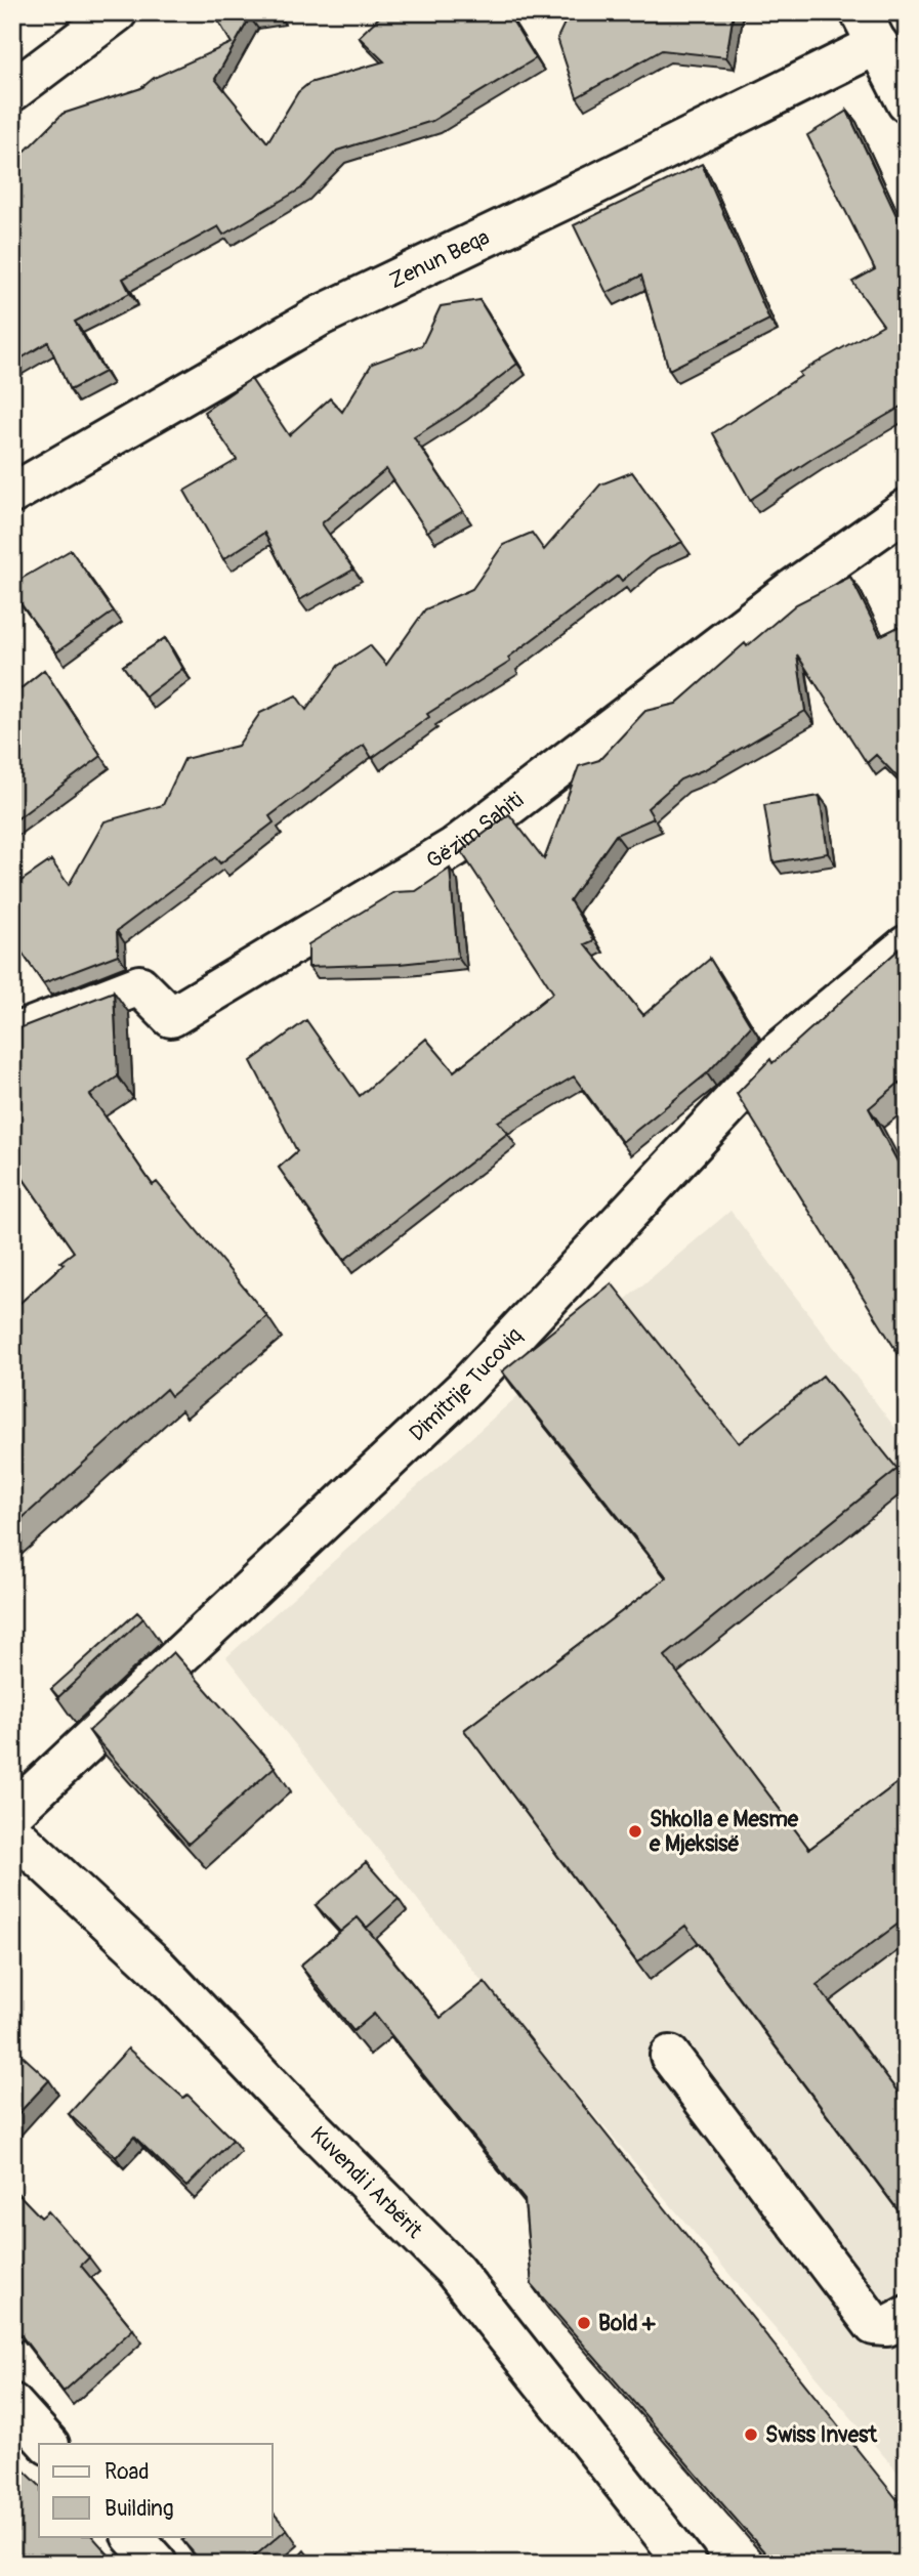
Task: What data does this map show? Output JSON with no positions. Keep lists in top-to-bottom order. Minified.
{"streets":{"street":["Zenun Beqa","Gëzim Sahiti","Dimitrije Tucoviq","Kuvendi i Arbërit"]},"places":["Shkolla e Mesme e Mjeksisë","Bold +","Swiss Invest"],"legend":["Road","Building"]}
